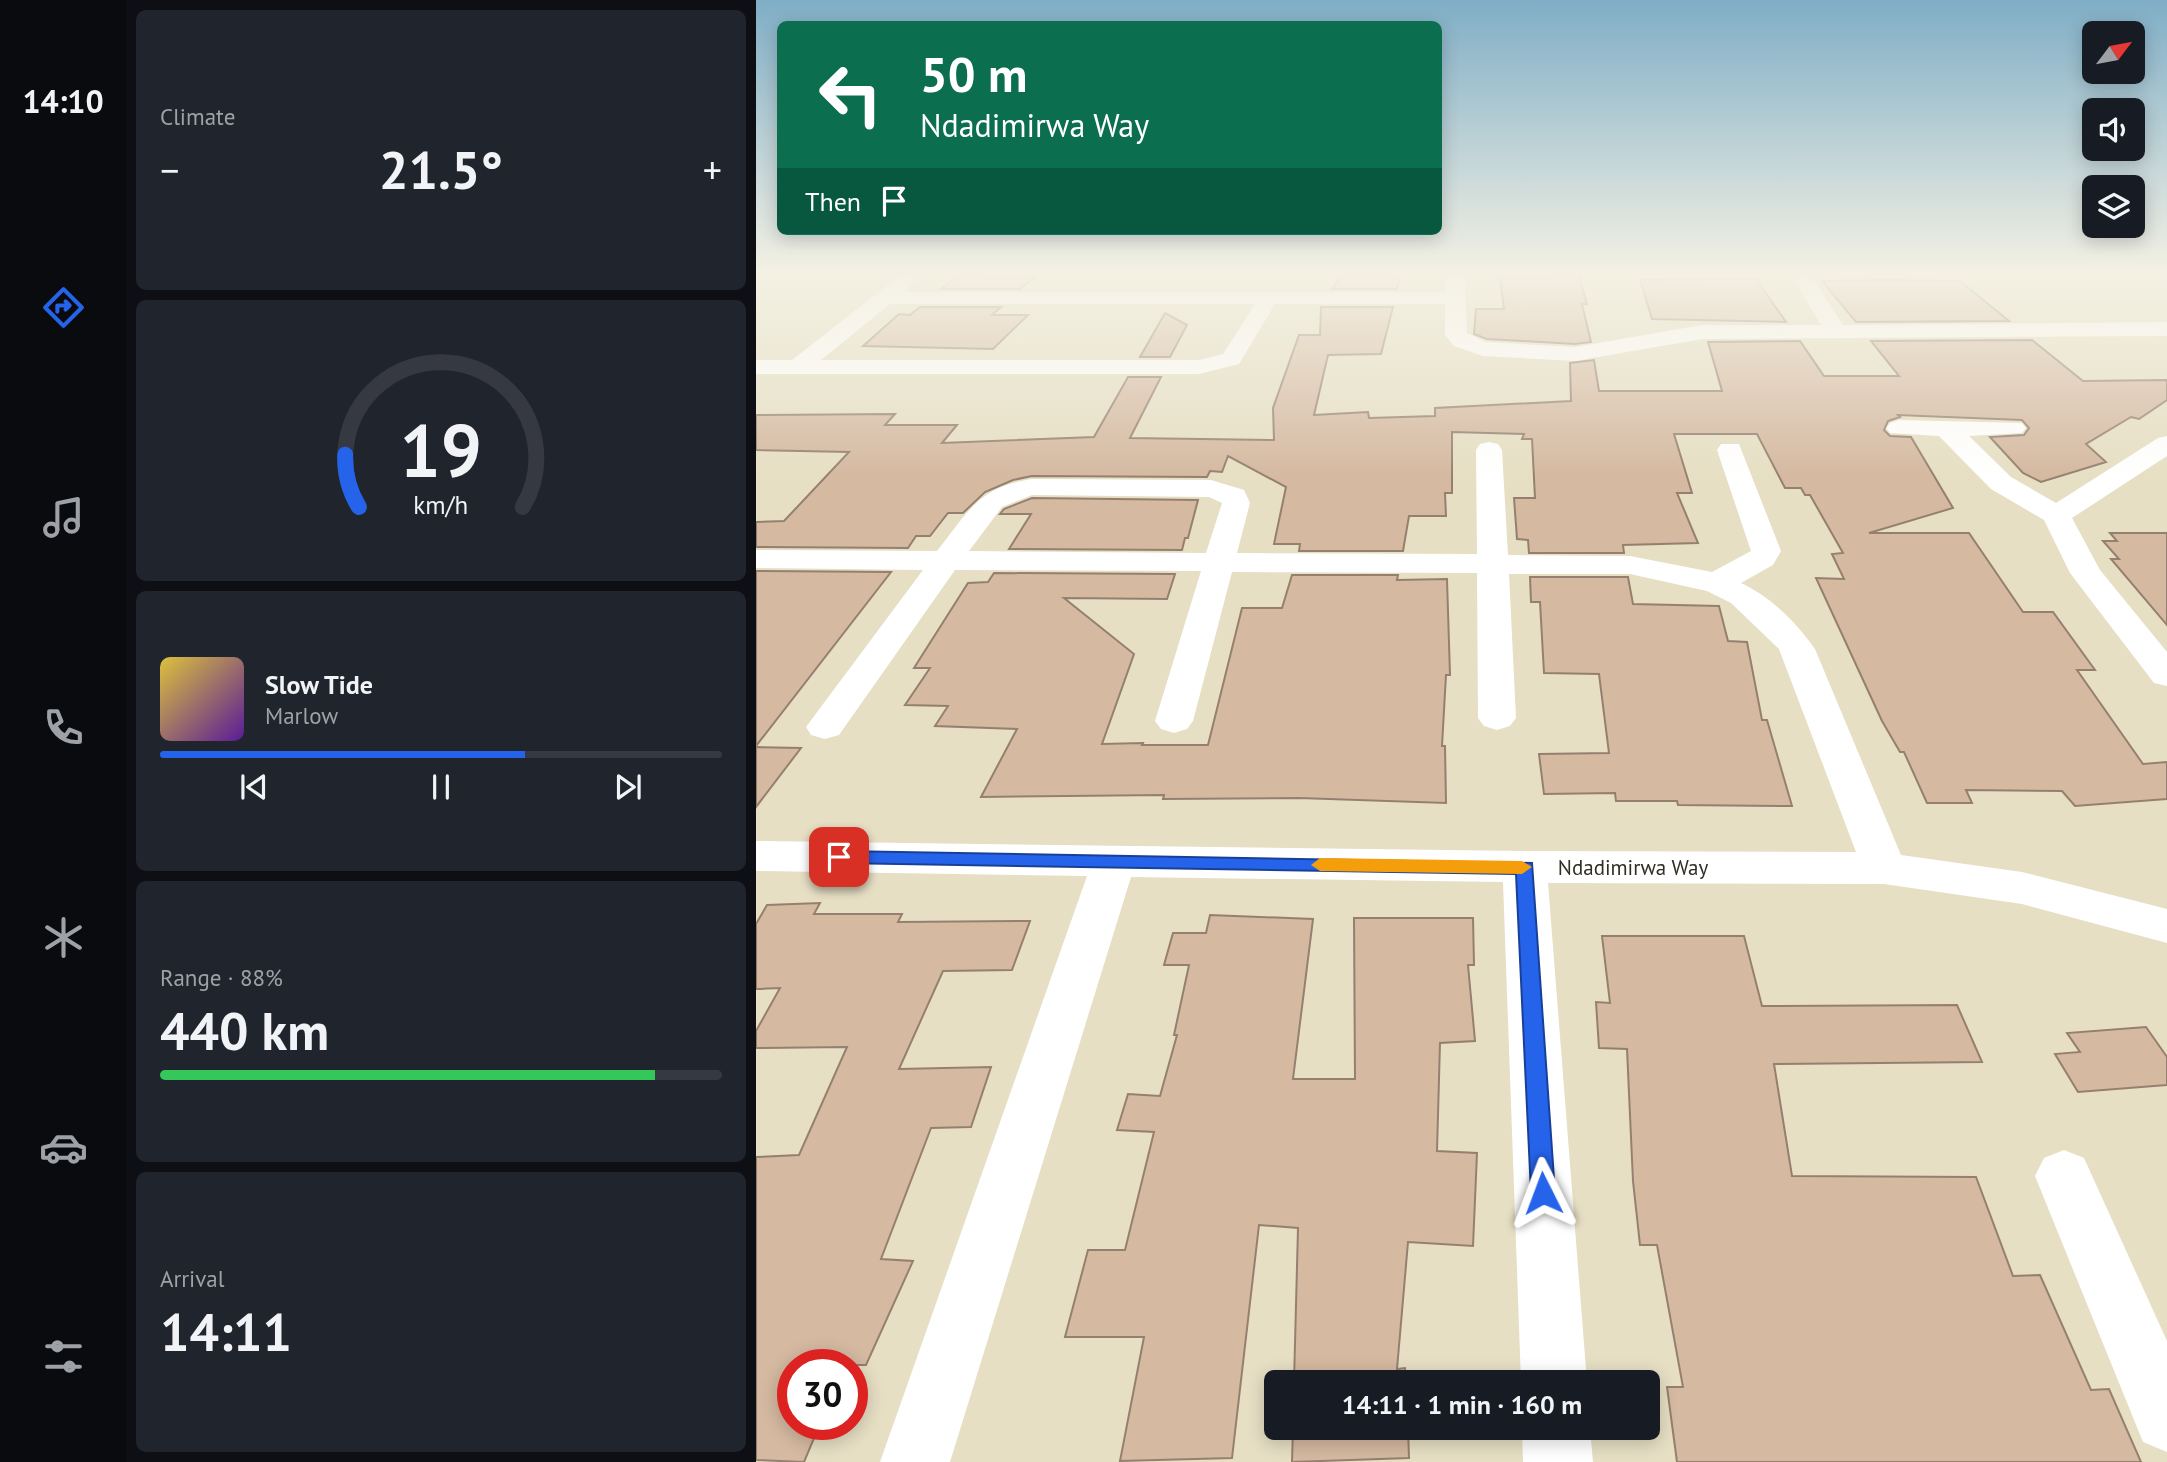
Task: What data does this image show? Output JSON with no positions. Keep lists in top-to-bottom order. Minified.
{"streets":{"street":["Ndadimirwa Way"]},"north":"top right","page":{"tabs":"14:10","tile":["Climate",["Range · 88%","440 km"],["Arrival","14:11"]],"turn":["50 m","Ndadimirwa Way"],"heat":["−","21.5°","+"],"then":"Then","song":["Slow Tide","Marlow"],"limit":"30","trip":"14:11 · 1 min · 160 m","gauge":["19","km/h"]}}
